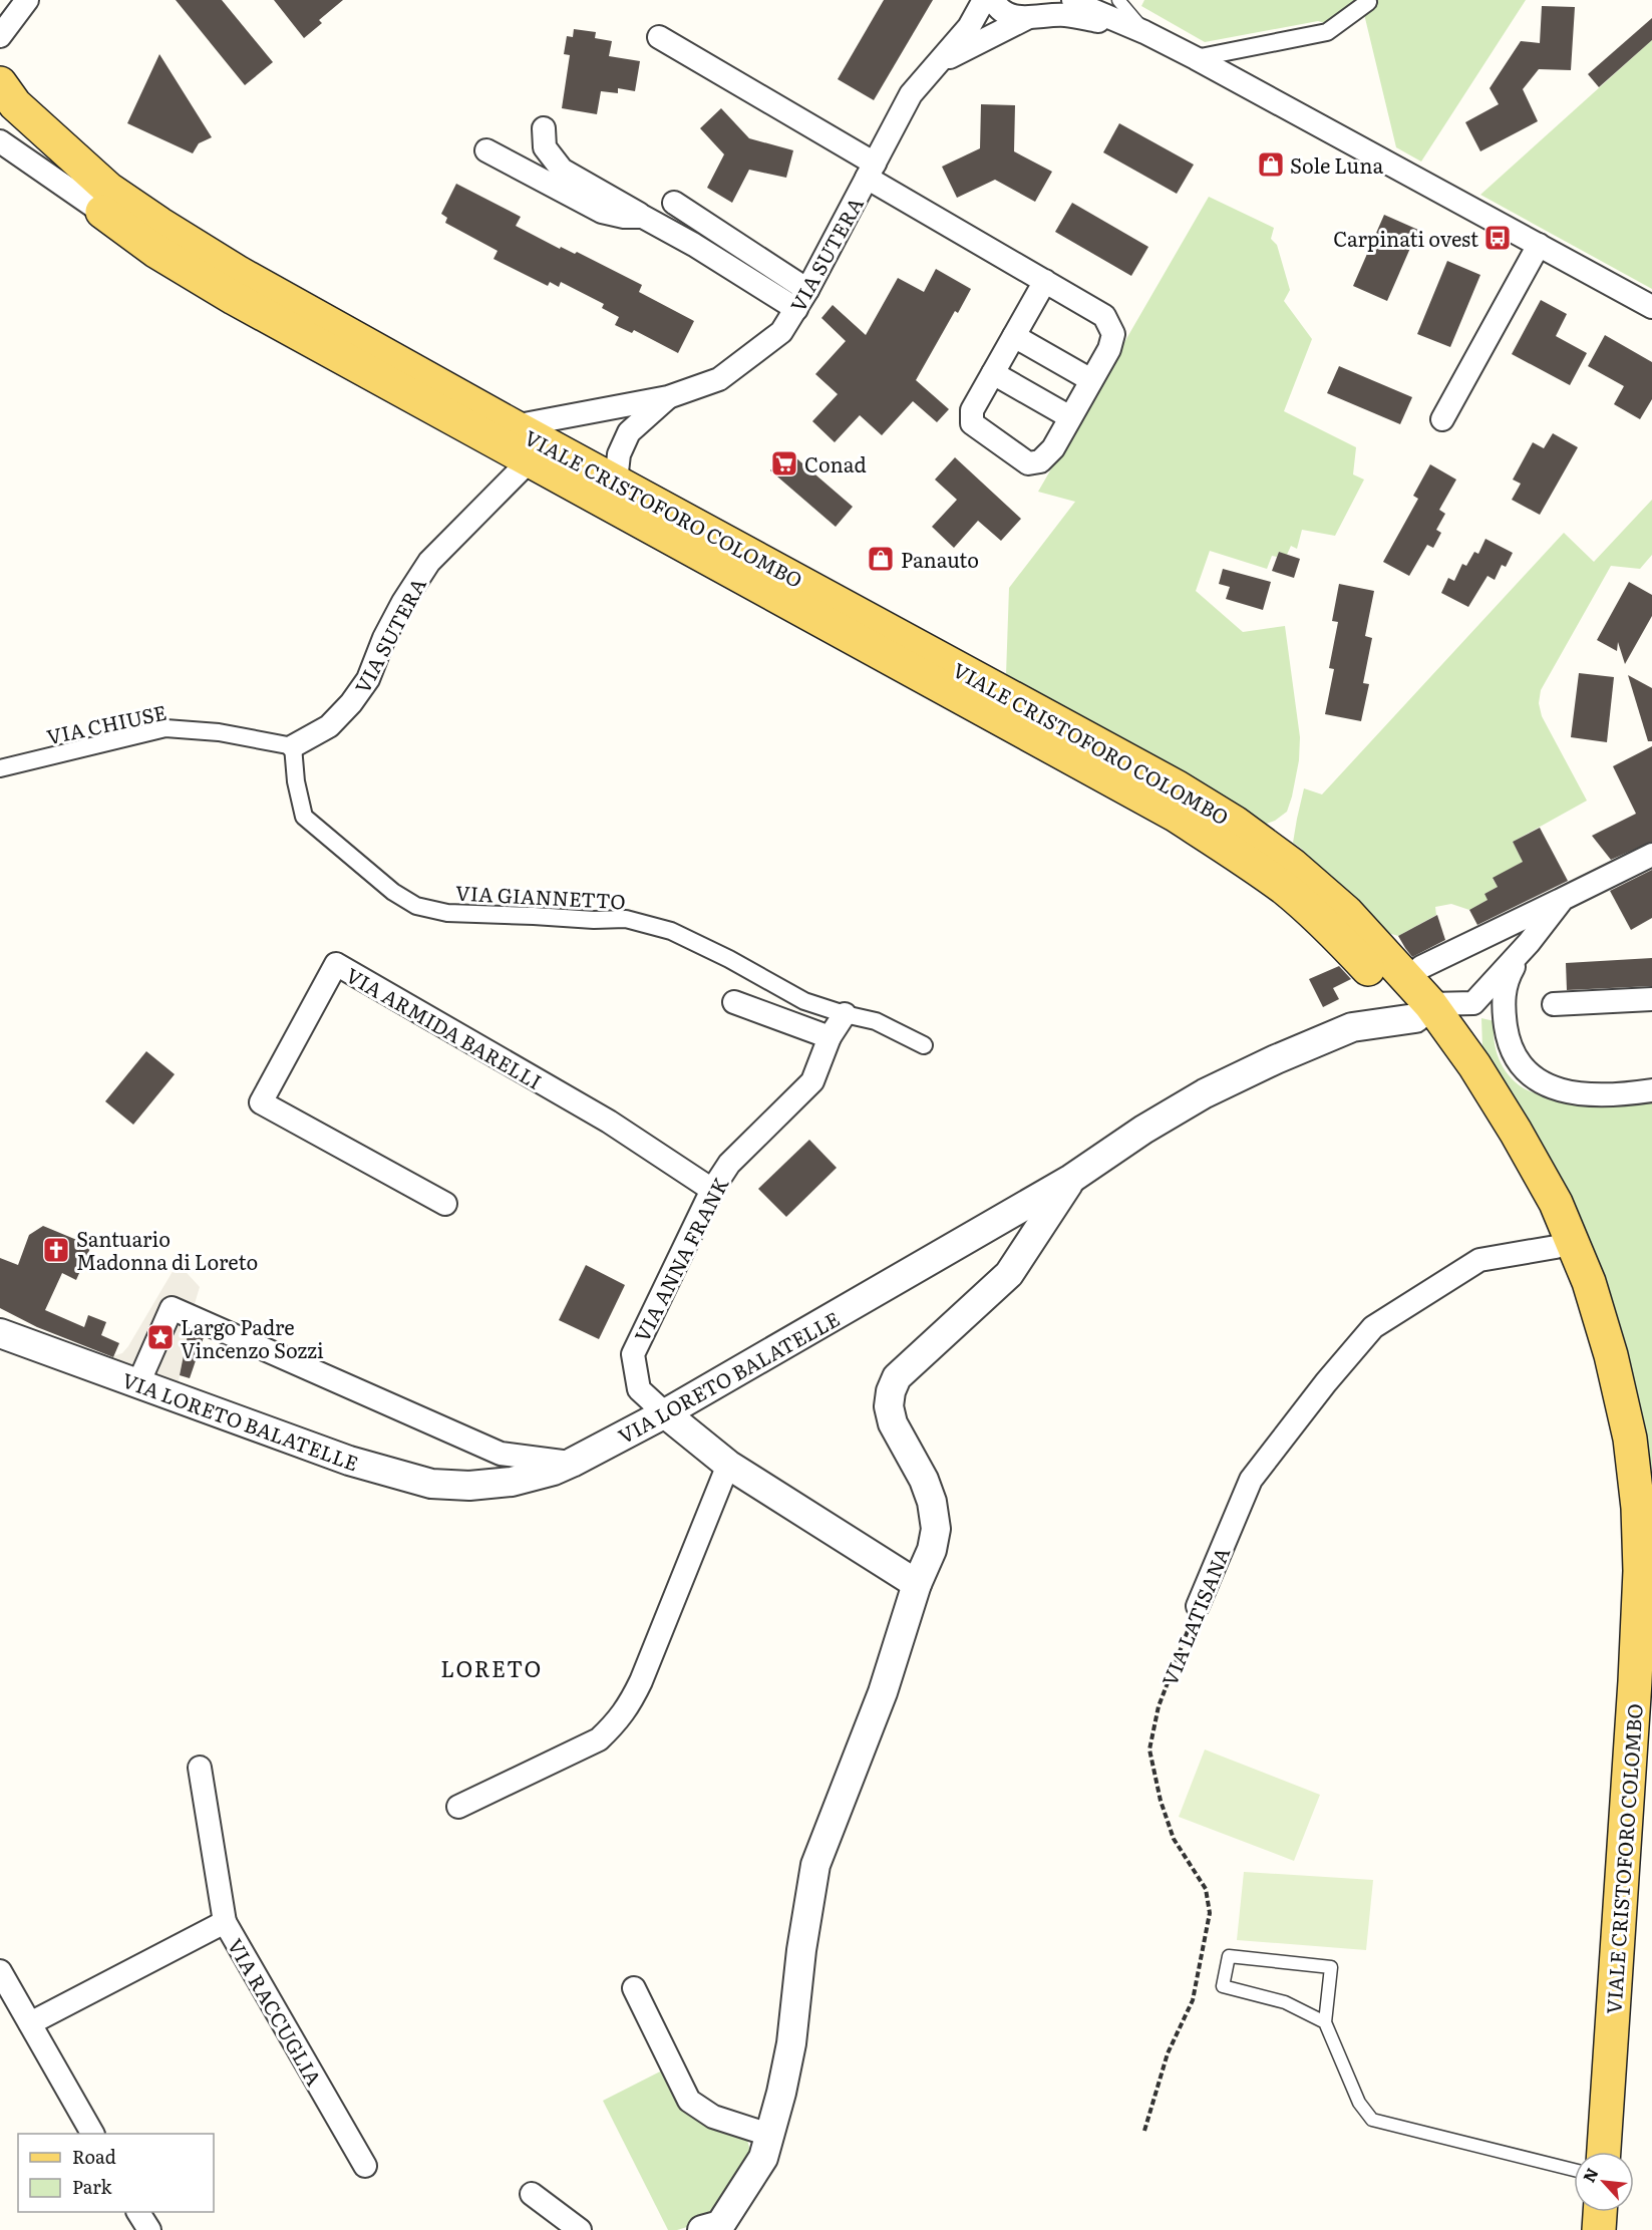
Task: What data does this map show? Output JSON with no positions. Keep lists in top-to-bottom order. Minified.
{"streets":{"main road":["VIALE CRISTOFORO COLOMBO"],"street":["VIA SUTERA","VIA CHIUSE","VIA GIANNETTO","VIA ARMIDA BARELLI","VIA ANNA FRANK","VIA LORETO BALATELLE","VIA LATISANA","VIA RACCUGLIA"]},"crossings":[["VIA SUTERA","VIALE CRISTOFORO COLOMBO"],["VIA SUTERA","VIA CHIUSE"],["VIA SUTERA","VIA GIANNETTO"],["VIALE CRISTOFORO COLOMBO","VIA LORETO BALATELLE"],["VIALE CRISTOFORO COLOMBO","VIA LATISANA"],["VIA CHIUSE","VIA GIANNETTO"],["VIA GIANNETTO","VIA ANNA FRANK"],["VIA ARMIDA BARELLI","VIA ANNA FRANK"],["VIA ANNA FRANK","VIA LORETO BALATELLE"]],"districts":["LORETO"],"places":{"shop":["Sole Luna","Panauto"],"bus stop":["Carpinati ovest"],"supermarket":["Conad"],"church":["Santuario Madonna di Loreto"],"place":["Largo Padre Vincenzo Sozzi"]},"legend":["Road","Park"],"north":"top left"}
